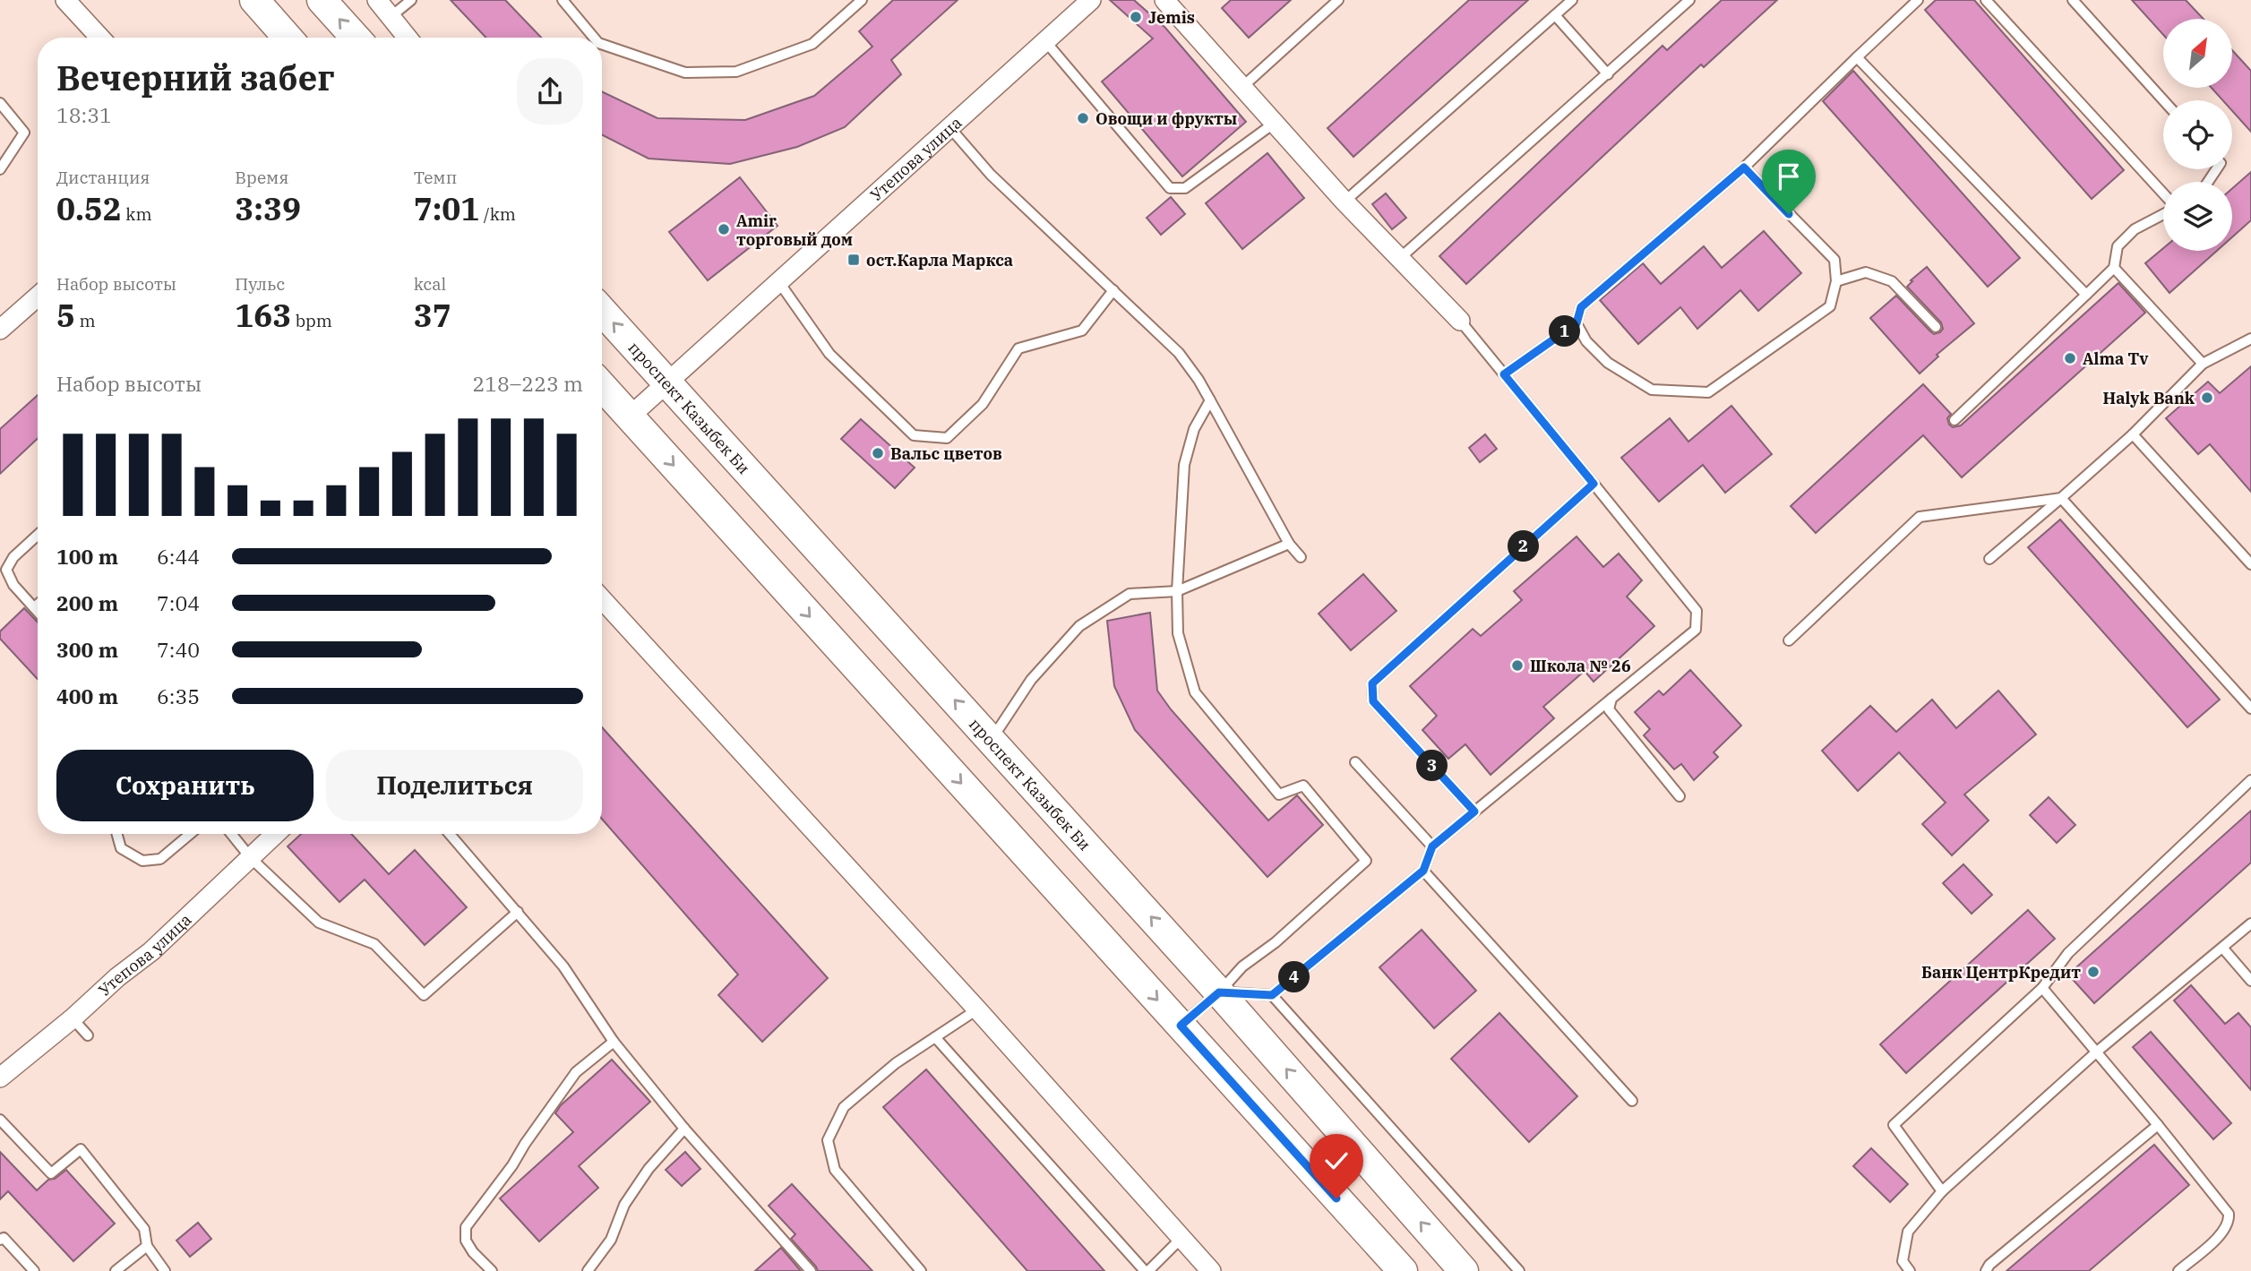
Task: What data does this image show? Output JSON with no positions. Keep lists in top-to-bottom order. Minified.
{"streets":{"street":["Утепова улица","проспект Казыбек Би"]},"crossings":[["Утепова улица","проспект Казыбек Би"]],"places":{"other":["Jemis","Овощи и фрукты","Amir торговый дом","Alma Tv","Halyk Bank","Вальс цветов","Школа № 26","Банк ЦентрКредит"],"transit":["ост.Карла Маркса"]},"north":"top right","page":{"heading":["Вечерний забег","18:31"],"stats":[["Дистанция","0.52 km"],["Время","3:39"],["Темп","7:01 /km"],["Набор высоты","5 m"],["Пульс","163 bpm"],["kcal","37"]],"pins":["1","2","3","4"],"chart":["Набор высоты","218–223 m"],"list":[{"name":"100 m","note":"6:44"},{"name":"200 m","note":"7:04"},{"name":"300 m","note":"7:40"},{"name":"400 m","note":"6:35"}],"buttons":["Сохранить","Поделиться"]}}
